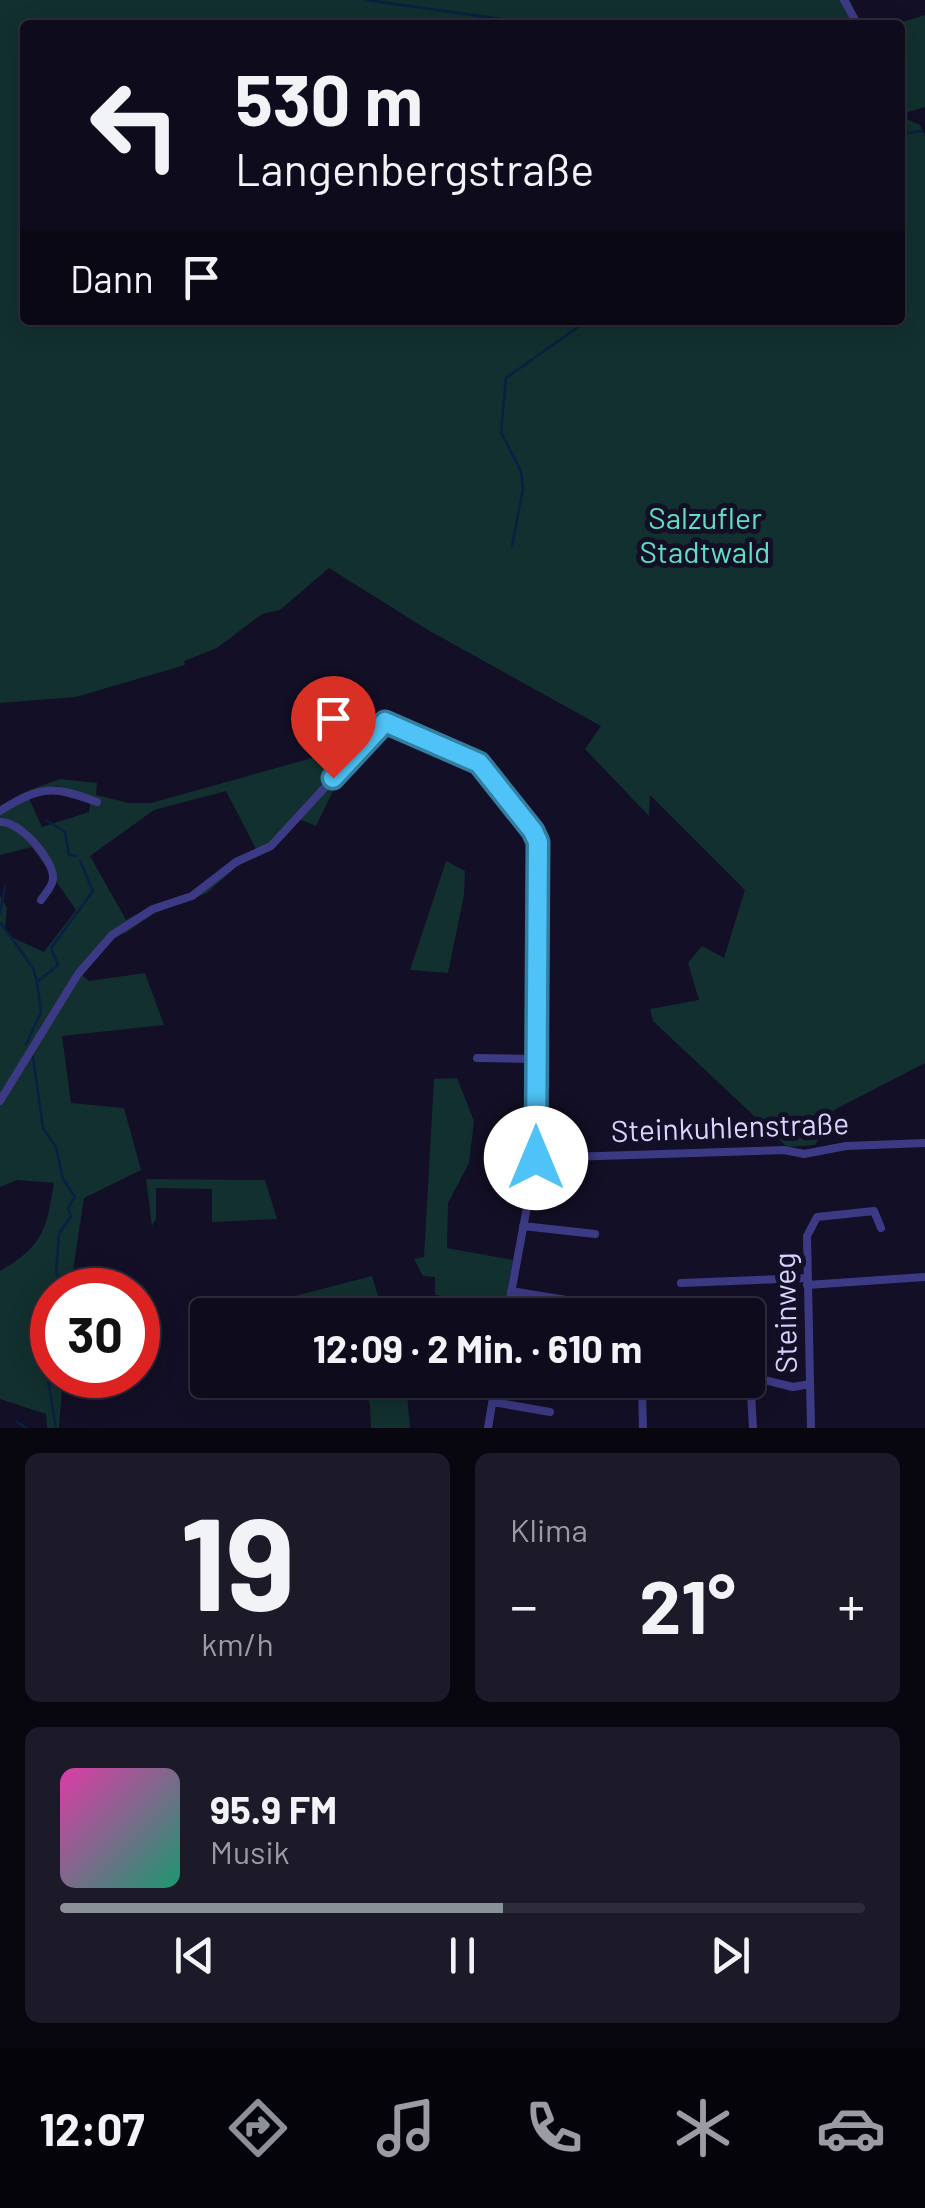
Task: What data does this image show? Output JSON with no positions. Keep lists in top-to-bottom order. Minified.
{"streets":{"street":["Steinkuhlenstraße","Steinweg"]},"parks":["Salzufler Stadtwald"],"page":{"turn":["530 m","Langenbergstraße"],"then":"Dann","limit":"30","trip":"12:09 · 2 Min. · 610 m","tile":[["19","km/h"],"Klima"],"heat":["−","21°","+"],"song":["95.9 FM","Musik"],"tabs":"12:07"}}
